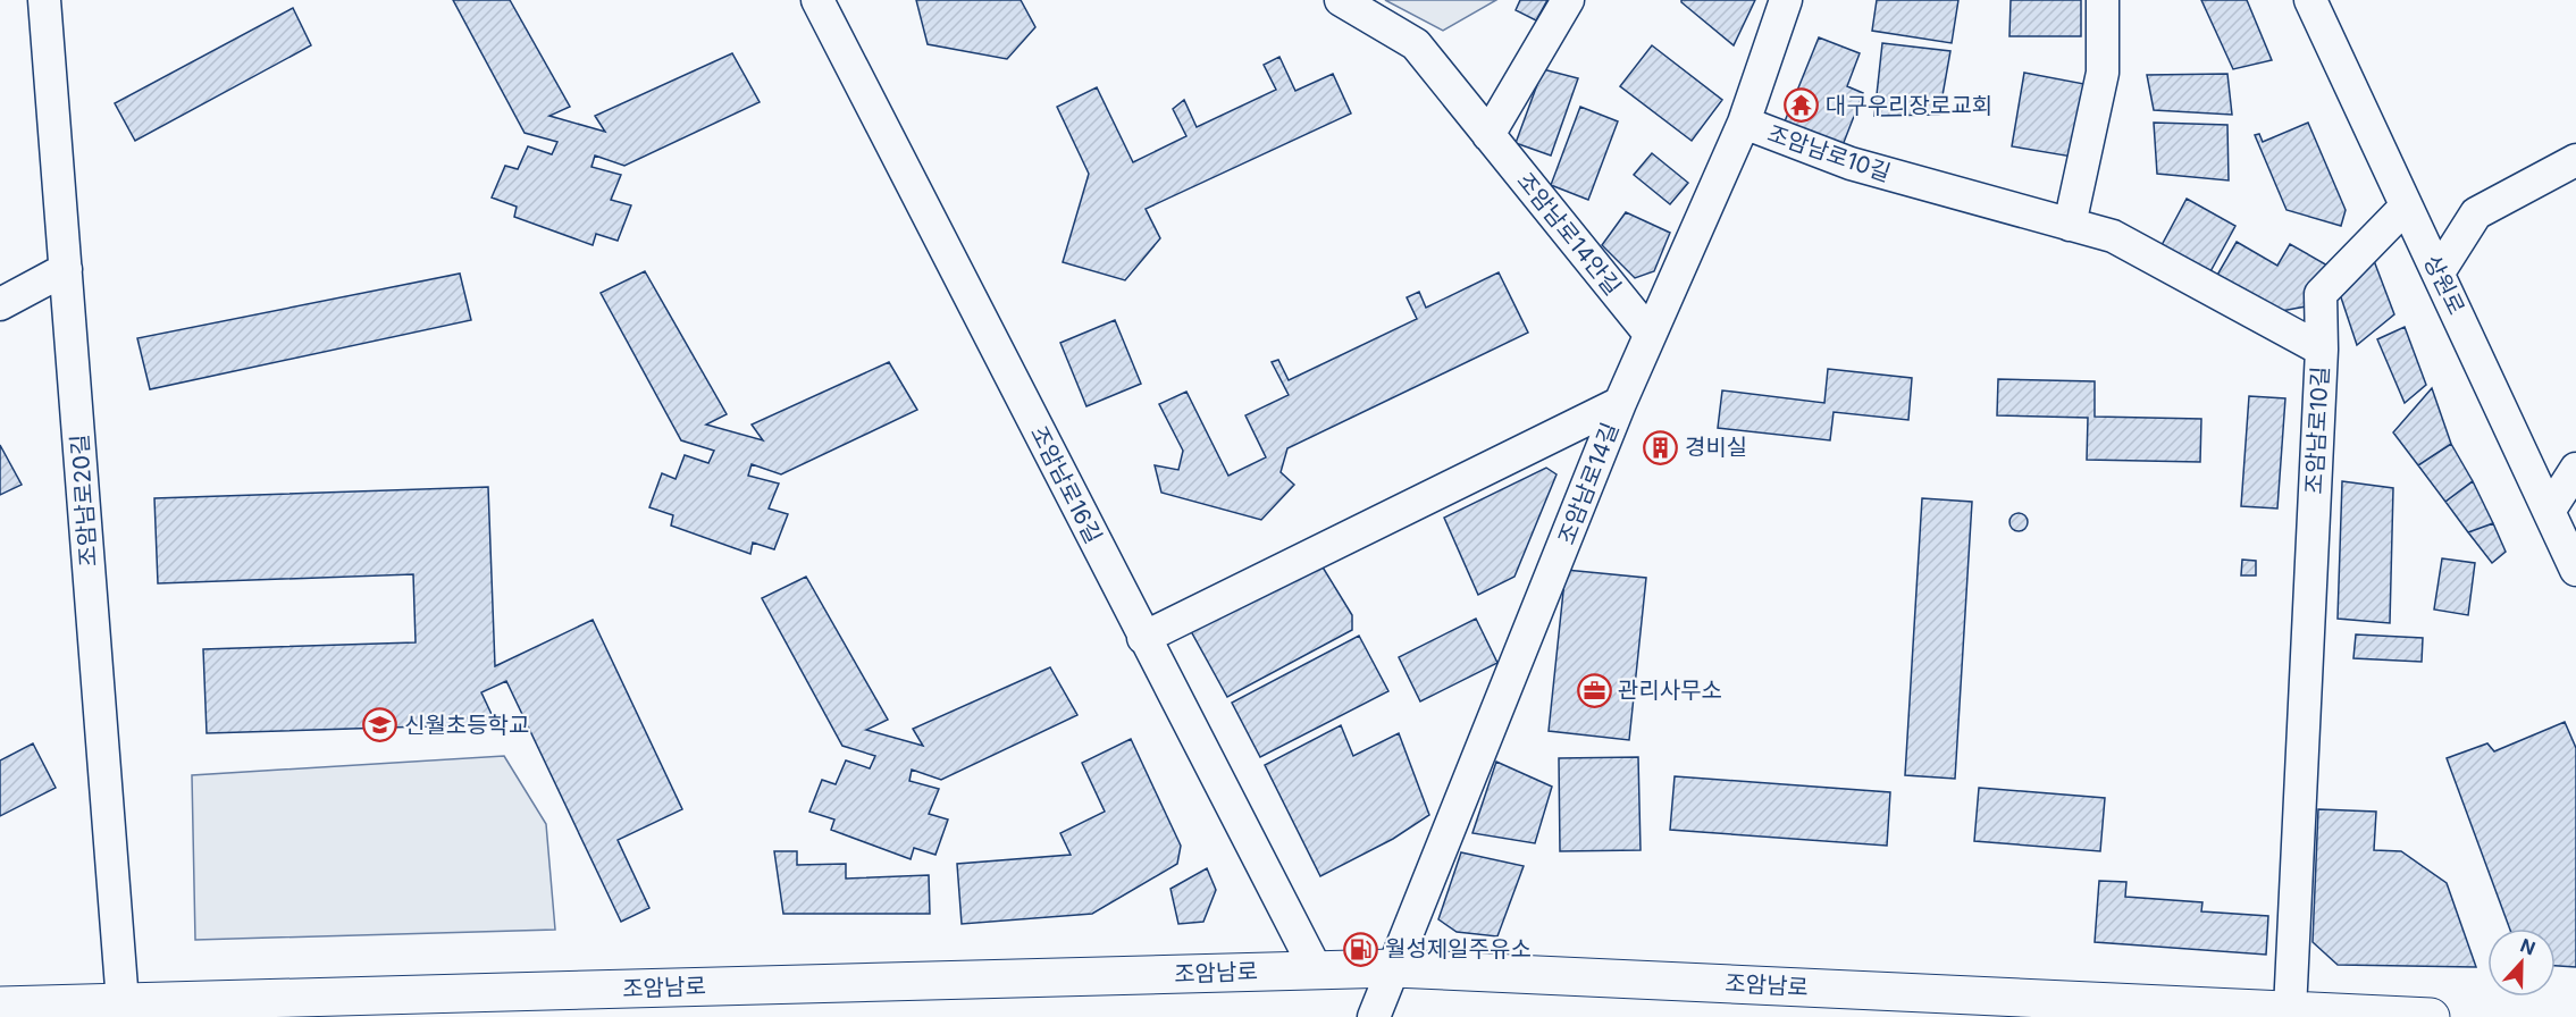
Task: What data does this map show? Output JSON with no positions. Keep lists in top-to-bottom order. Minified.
{"streets":{"main road":["조암남로"],"street":["조암남로10길","조암남로14안길","상원로","조암남로14길","조암남로16길","조암남로20길"]},"crossings":[["조암남로10길","조암남로14길"],["조암남로10길","조암남로"],["조암남로14안길","조암남로14길"],["조암남로14길","조암남로"],["조암남로16길","조암남로"],["조암남로20길","조암남로"]],"places":{"temple":["대구우리장로교회"],"building":["경비실"],"office":["관리사무소"],"school or university":["신월초등학교"],"fuel station":["월성제일주유소"]},"north":"top"}
